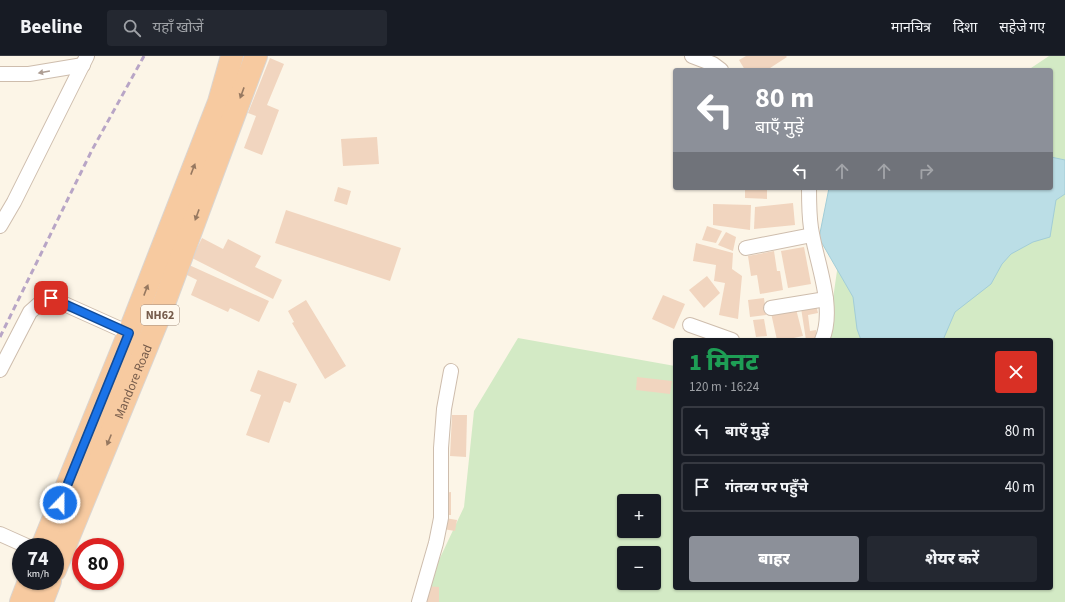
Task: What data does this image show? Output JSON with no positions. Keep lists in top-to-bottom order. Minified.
{"streets":{"highway":["NH62","Mandore Road"]},"page":{"header":"Beeline","search":"यहाँ खोजें","nav":["मानचित्र","दिशा","सहेजे गए"],"turn":["80 m","बाएँ मुड़ें"],"heading":["1 मिनट","120 m · 16:24"],"list":[{"name":"बाएँ मुड़ें","value":"80 m"},{"name":"गंतव्य पर पहुँचे","value":"40 m"}],"map_buttons":["+","−"],"buttons":["बाहर","शेयर करें"],"speed":"74 km/h","limit":"80"}}
